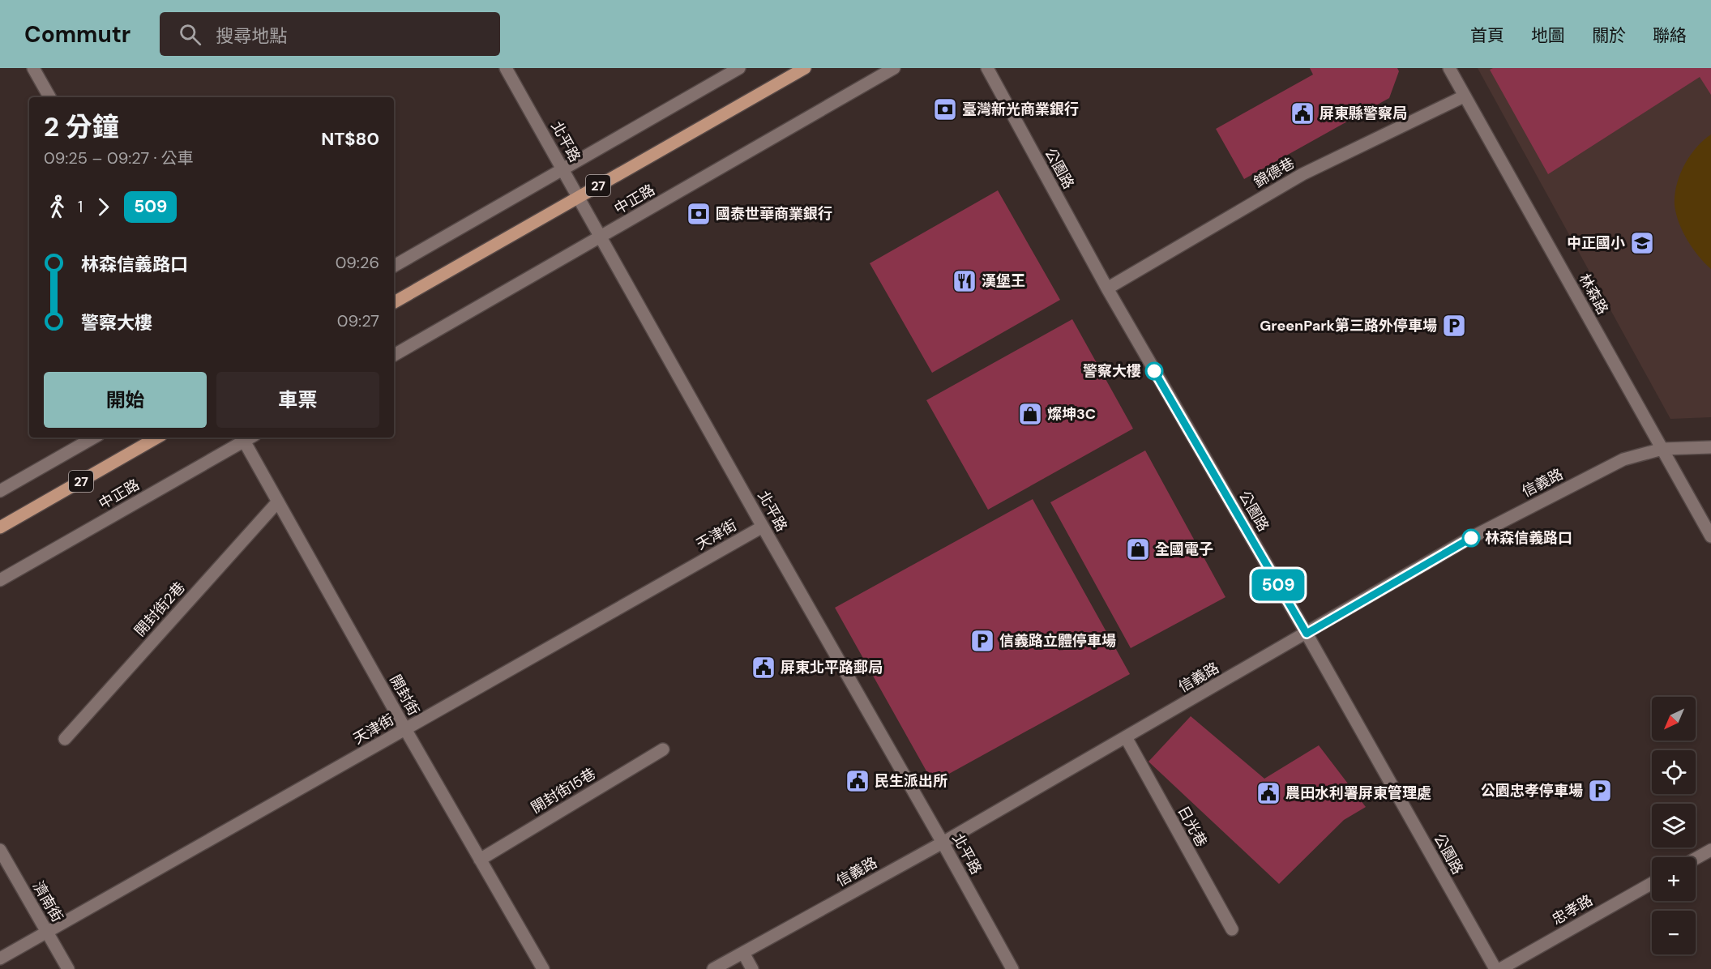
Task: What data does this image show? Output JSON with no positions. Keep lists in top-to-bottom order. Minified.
{"streets":{"main road":["27","中正路"],"street":["北平路","公園路","錦德巷","林森路","信義路","天津街","開封街2巷","開封街","開封街15巷","日光巷","濟南街","忠孝路"]},"crossings":[["北平路","中正路"],["北平路","信義路"],["北平路","天津街"],["公園路","錦德巷"],["公園路","信義路"],["錦德巷","林森路"],["林森路","信義路"],["信義路","日光巷"],["天津街","開封街"],["天津街","濟南街"],["開封街2巷","開封街"],["開封街","開封街15巷"]],"places":{"bank":["臺灣新光商業銀行","國泰世華商業銀行"],"public building":["屏東縣警察局","屏東北平路郵局","民生派出所","農田水利署屏東管理處"],"school or university":["中正國小"],"restaurant":["漢堡王"],"parking":["GreenPark第三路外停車場","信義路立體停車場","公園忠孝停車場"],"other":["警察大樓","林森信義路口"],"shop":["燦坤3C","全國電子"]},"lines":["bus line 509"],"north":"bottom left","page":{"header":"Commutr","search":"搜尋地點","nav":["首頁","地圖","關於","聯絡"],"on_map":"509","heading":["2 分鐘","09:25 – 09:27 · 公車","NT$80"],"legs":["1","509"],"list":[{"name":"林森信義路口","value":"09:26"},{"name":"警察大樓","value":"09:27"}],"buttons":["開始","車票"],"map_buttons":["+","−"]}}
